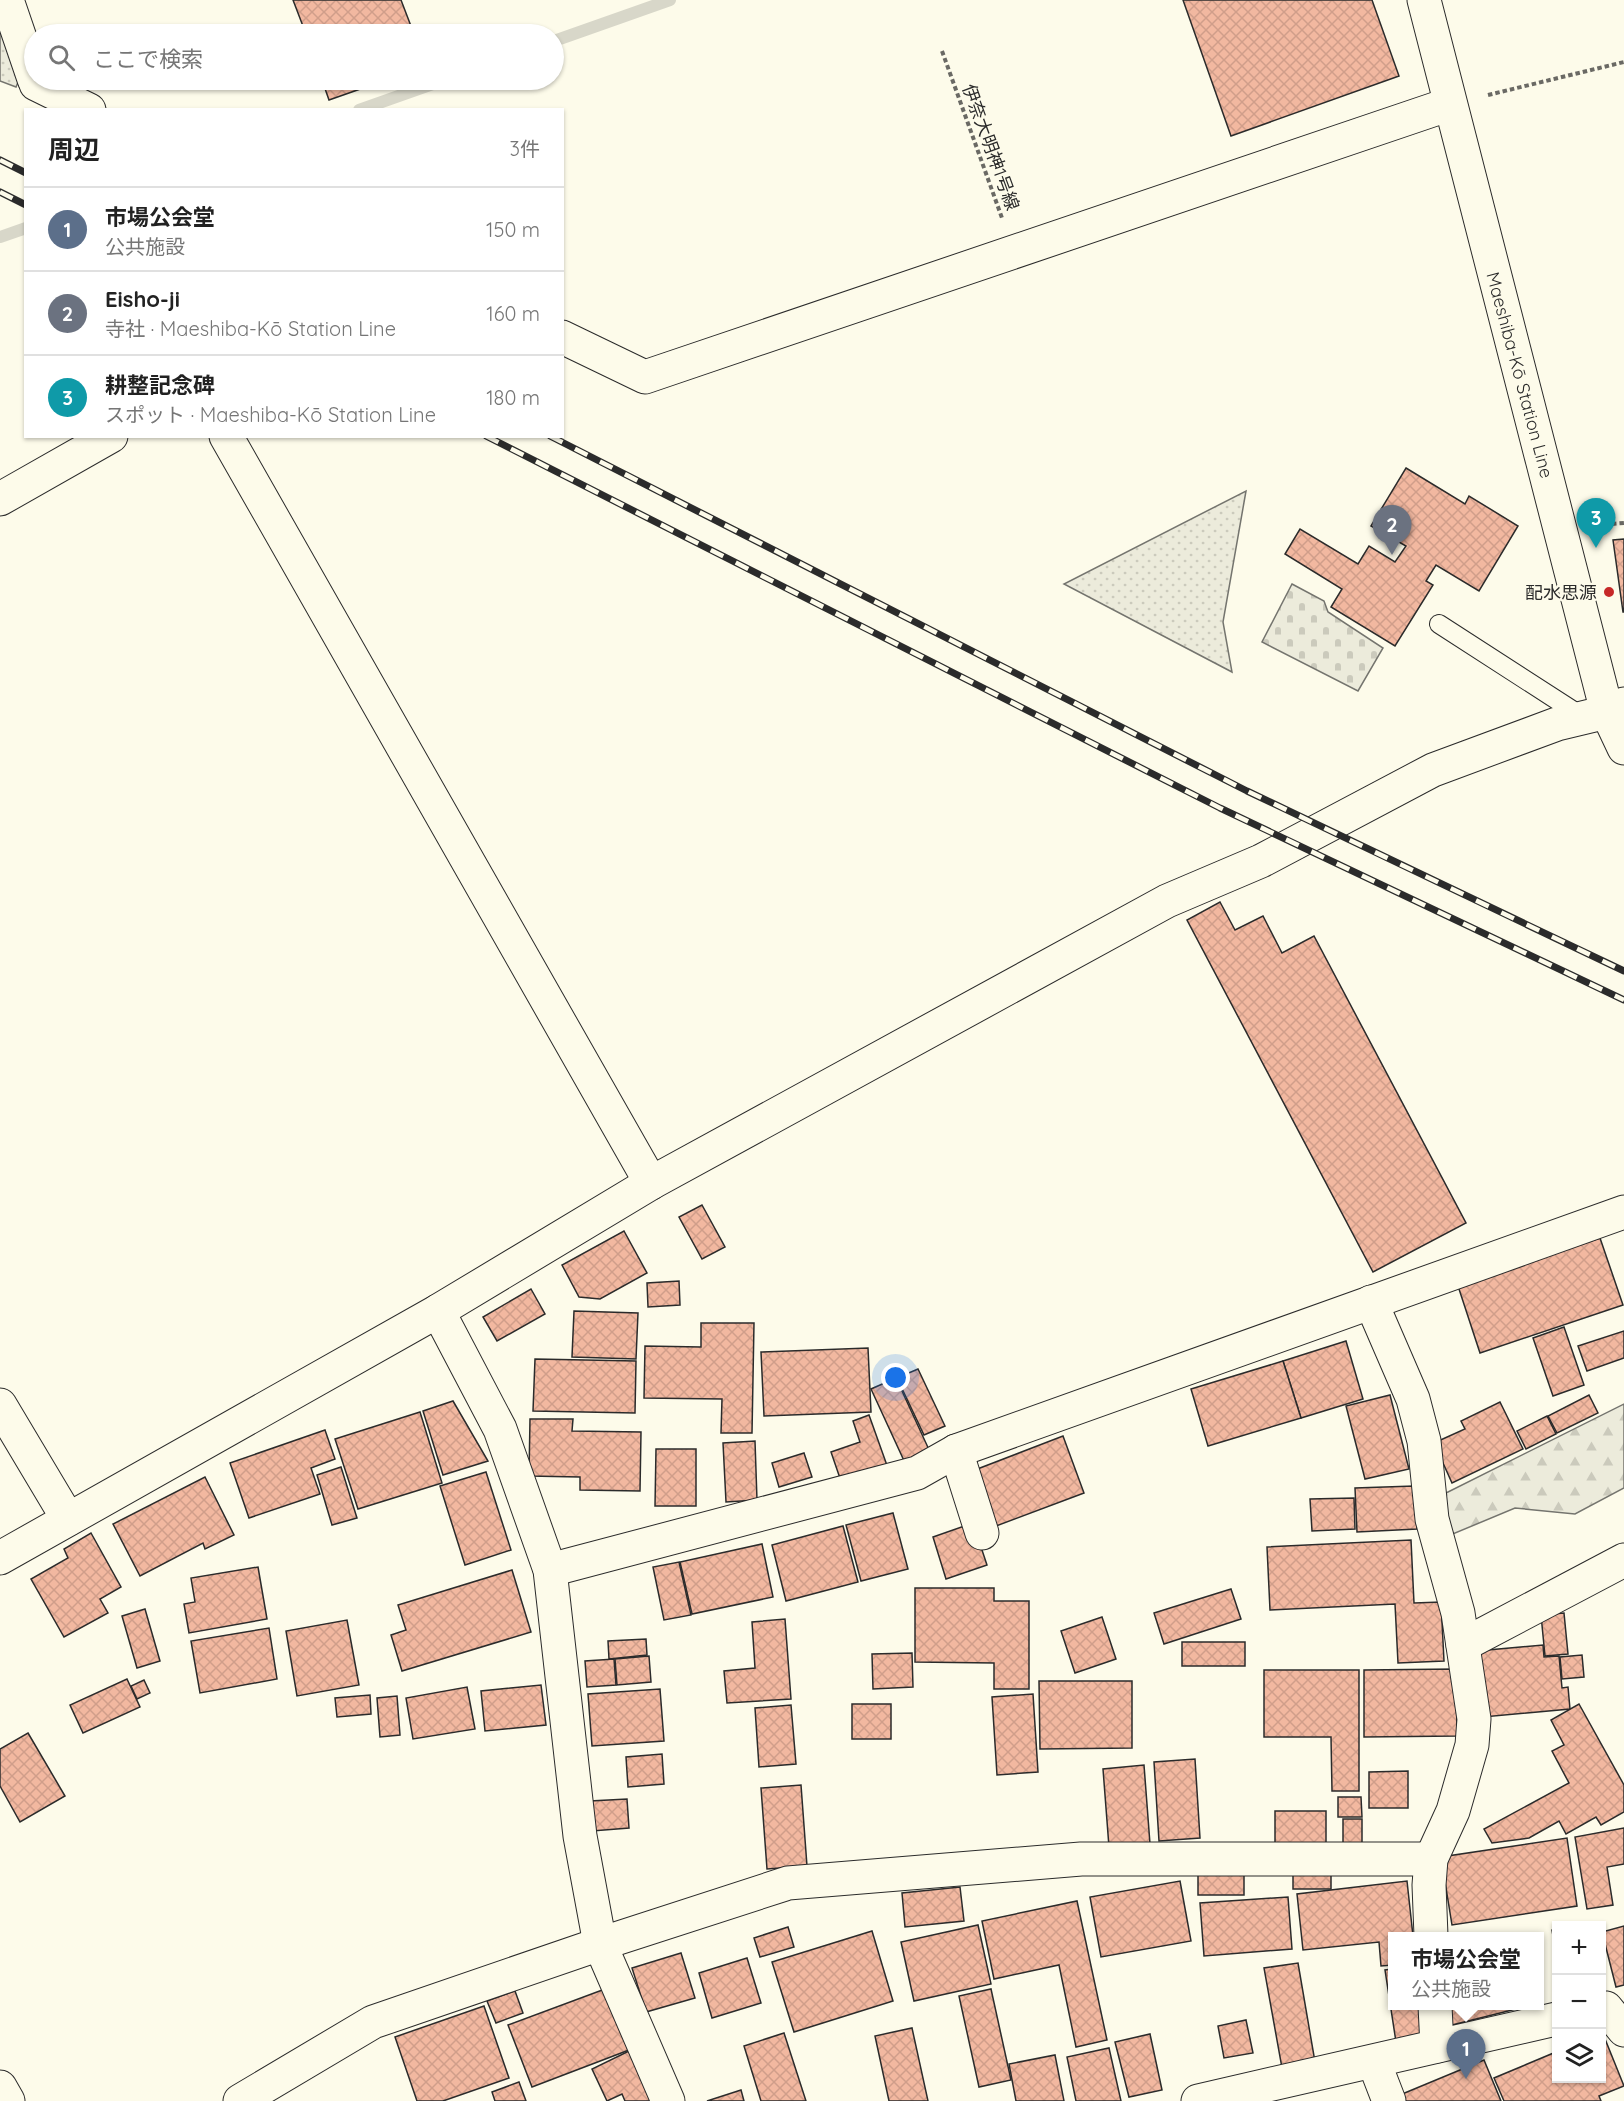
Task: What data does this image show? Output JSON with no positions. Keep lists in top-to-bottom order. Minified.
{"streets":{"street":["Maeshiba-Kō Station Line"],"path":["伊奈大明神1号線"]},"places":["配水思源"],"page":{"search":"ここで検索","heading":["周辺","3件"],"list":[{"mark":"1","name":"市場公会堂","note":"公共施設","value":"150 m"},{"mark":"2","name":"Eisho-ji","note":"寺社 · Maeshiba-Kō Station Line","value":"160 m"},{"mark":"3","name":"耕整記念碑","note":"スポット · Maeshiba-Kō Station Line","value":"180 m"}],"pins":["3","2","1"],"map_buttons":["+","−"],"popup":["市場公会堂","公共施設"]}}
